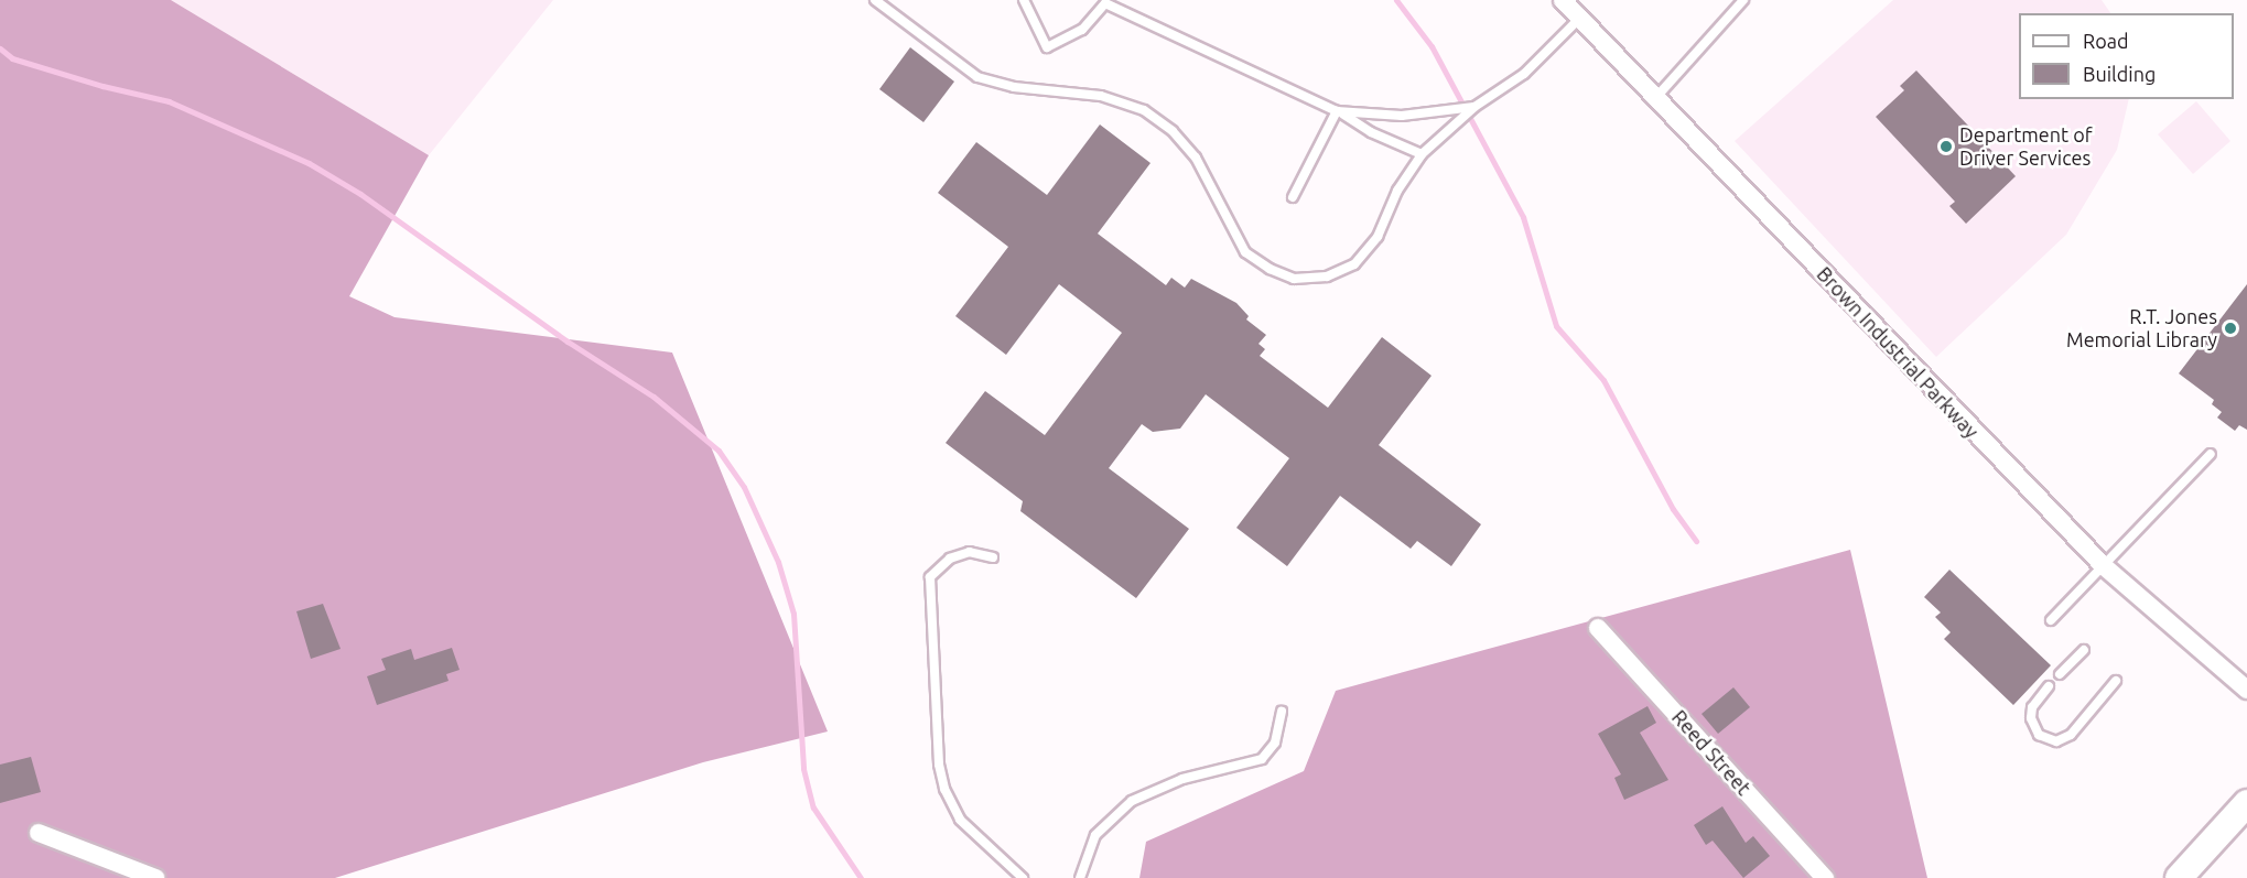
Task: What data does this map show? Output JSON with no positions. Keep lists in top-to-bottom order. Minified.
{"streets":{"street":["Brown Industrial Parkway","Reed Street"]},"places":["Department of Driver Services","R.T. Jones Memorial Library"],"legend":["Road","Building"]}
